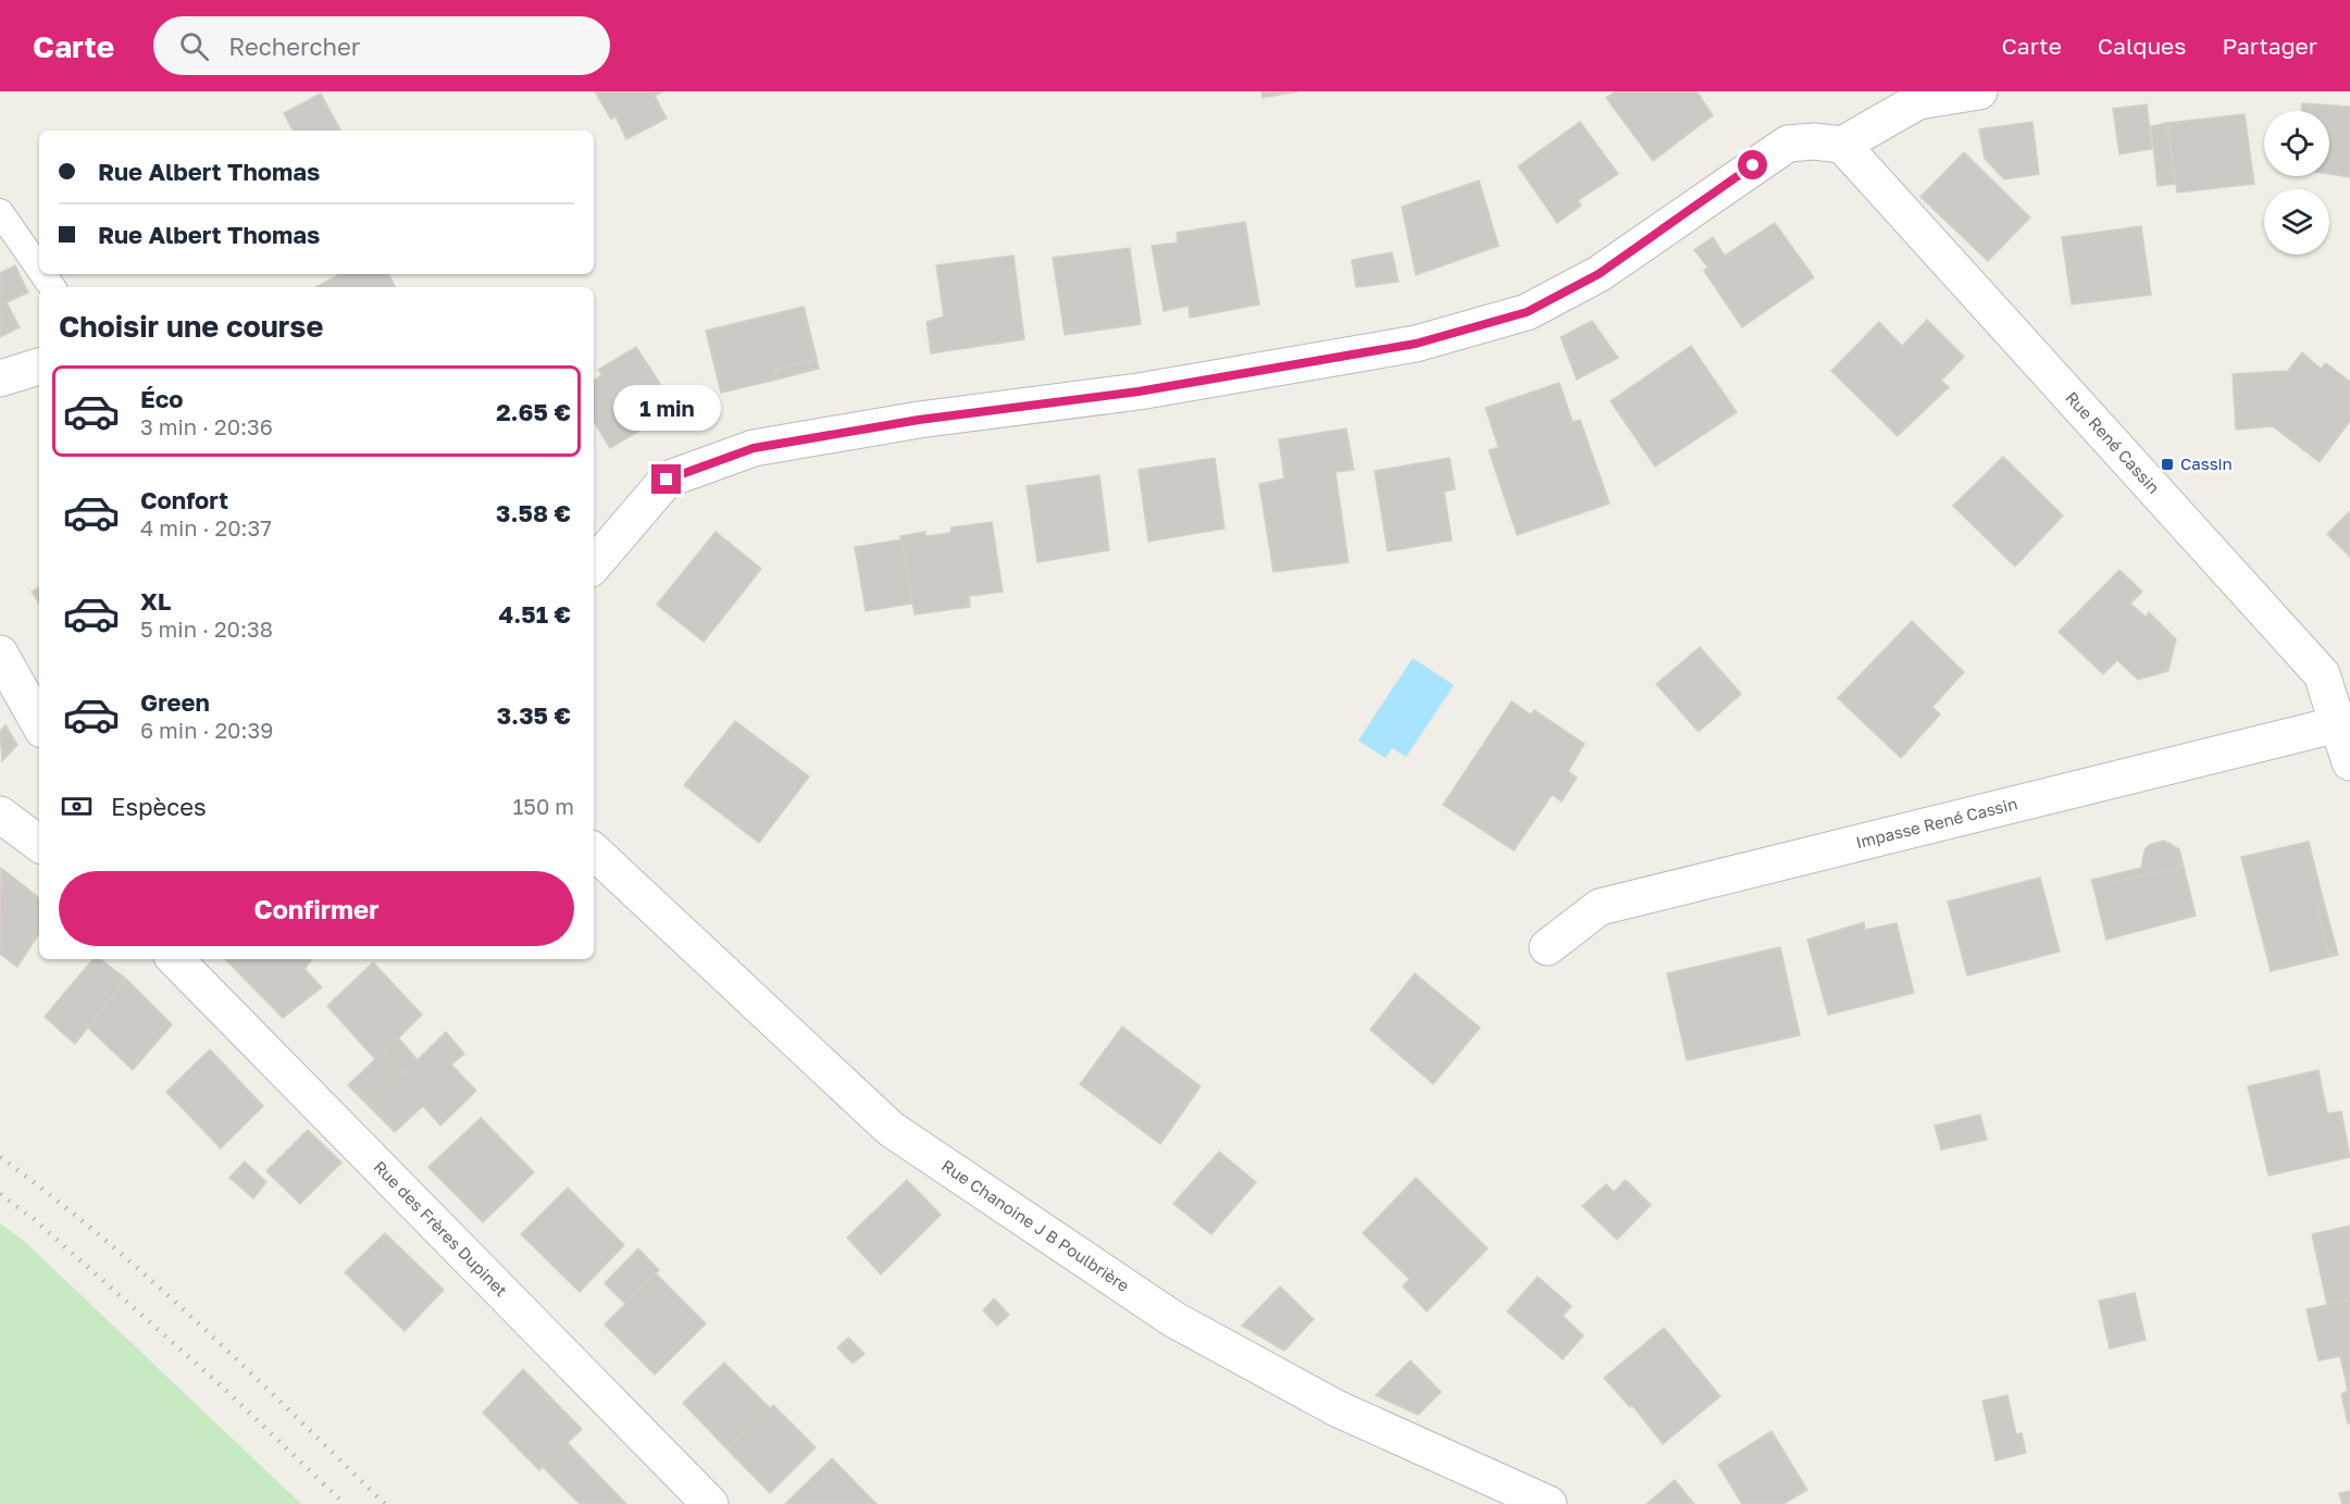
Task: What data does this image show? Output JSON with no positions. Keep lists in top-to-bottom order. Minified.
{"streets":{"street":["Rue René Cassin","Impasse René Cassin","Rue Chanoine J B Poulbrière","Rue des Frères Dupinet"]},"crossings":[["Rue René Cassin","Impasse René Cassin"]],"places":{"transit":["Cassin"]},"page":{"header":"Carte","search":"Rechercher","nav":["Carte","Calques","Partager"],"banner":["Rue Albert Thomas","Rue Albert Thomas"],"heading":"Choisir une course","list":[{"name":"Éco","note":"3 min · 20:36","value":"2.65 €"},{"name":"Confort","note":"4 min · 20:37","value":"3.58 €"},{"name":"XL","note":"5 min · 20:38","value":"4.51 €"},{"name":"Green","note":"6 min · 20:39","value":"3.35 €"}],"bubble":"1 min","pay":["Espèces","150 m"],"buttons":"Confirmer"}}
